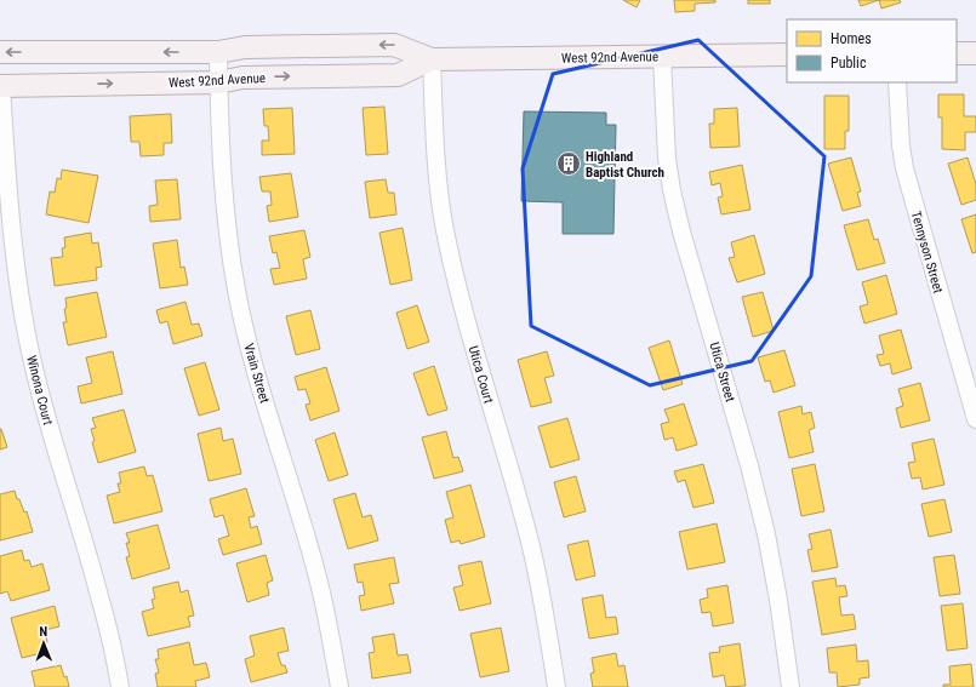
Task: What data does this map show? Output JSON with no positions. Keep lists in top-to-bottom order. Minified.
{"streets":{"main road":["West 92nd Avenue"],"street":["Tennyson Street","Utica Street","Vrain Street","Utica Court","Winona Court"]},"crossings":[["West 92nd Avenue","Utica Street"],["West 92nd Avenue","Vrain Street"],["West 92nd Avenue","Utica Court"],["West 92nd Avenue","Winona Court"]],"places":{"building":["Highland Baptist Church"]},"legend":["Homes","Public"],"north":"top"}
